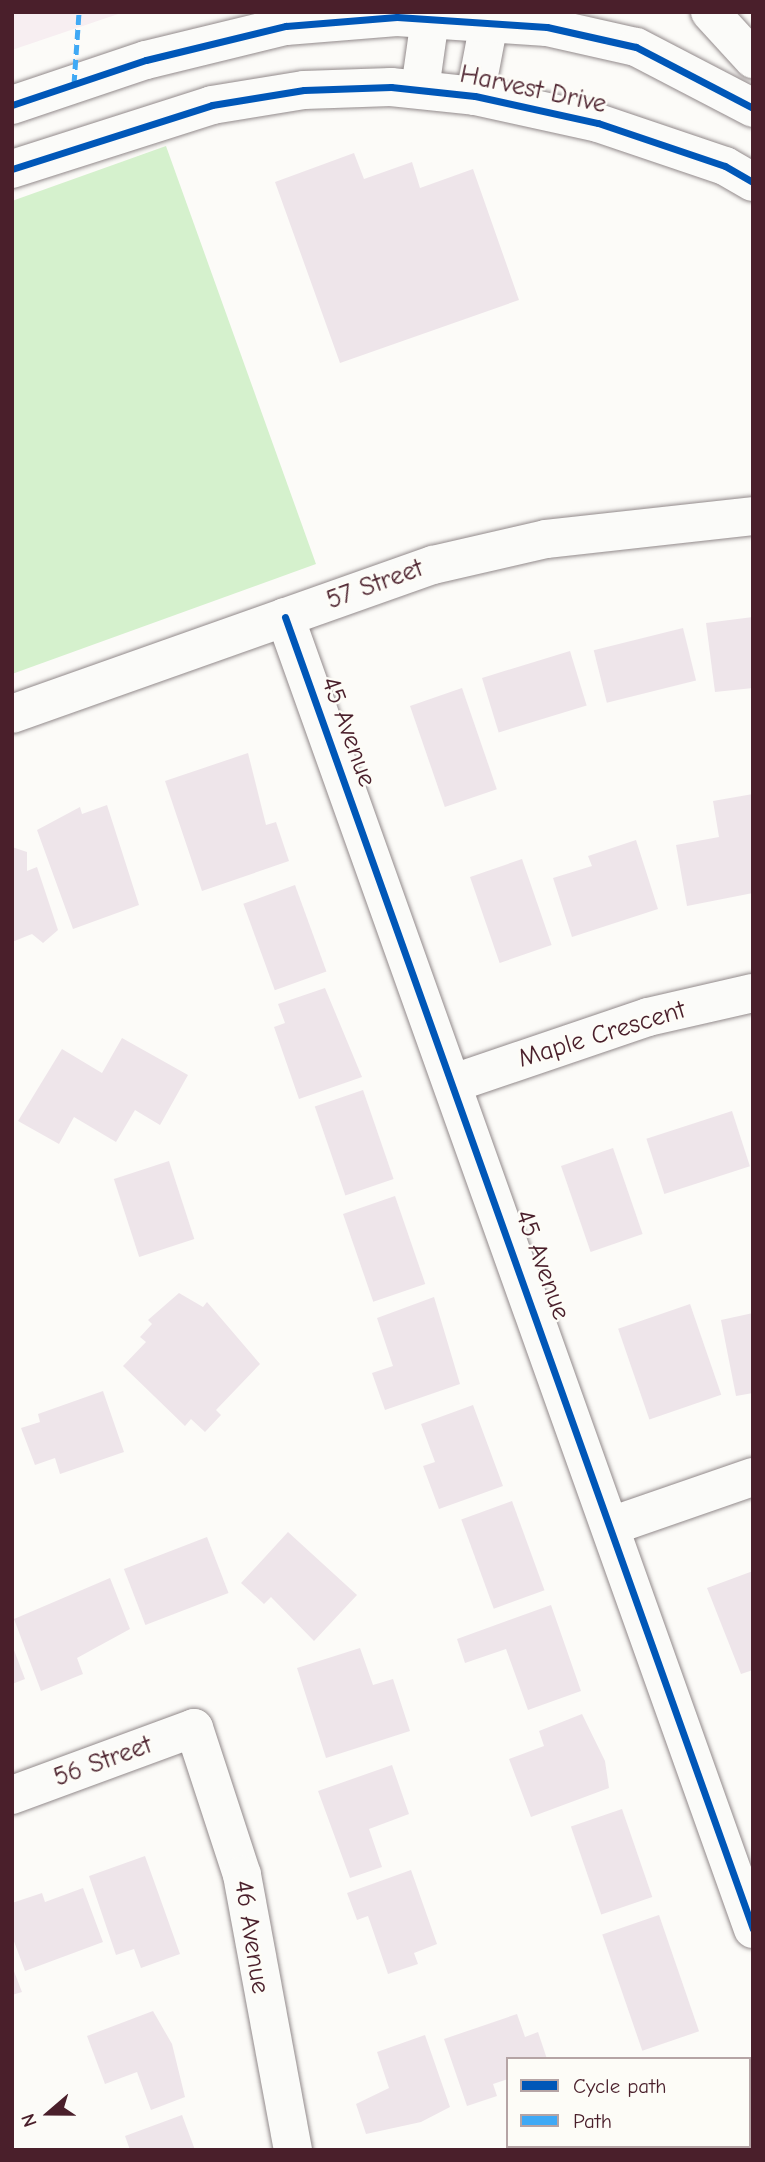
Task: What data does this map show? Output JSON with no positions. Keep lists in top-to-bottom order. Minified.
{"streets":{"street":["Harvest Drive","57 Street","45 Avenue","Maple Crescent","56 Street","46 Avenue"]},"crossings":[["57 Street","45 Avenue"],["45 Avenue","Maple Crescent"],["56 Street","46 Avenue"]],"legend":["Cycle path","Path"],"north":"left"}
